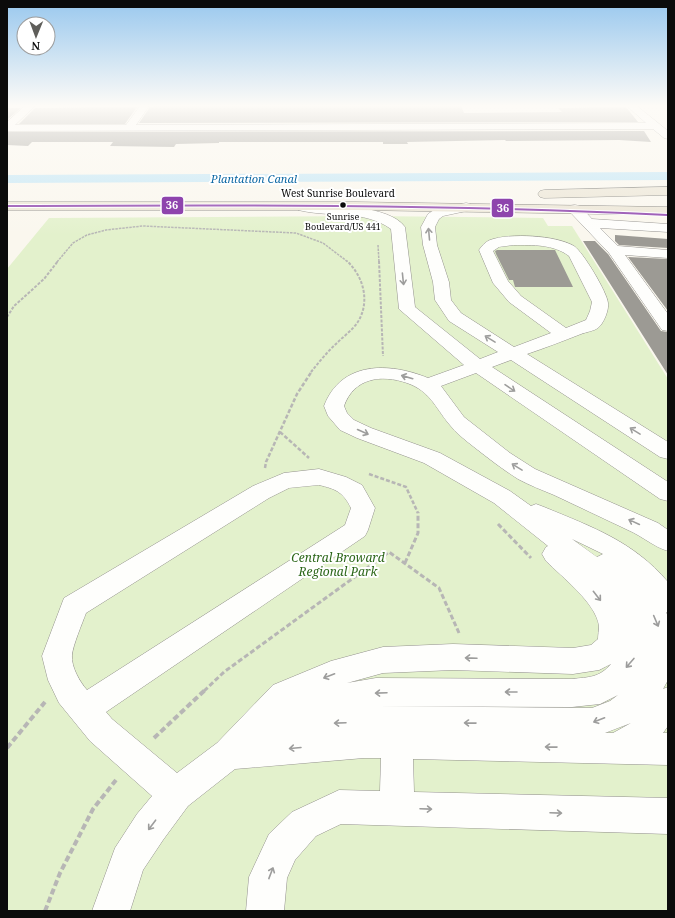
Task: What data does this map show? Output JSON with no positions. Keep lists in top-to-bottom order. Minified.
{"streets":{"main road":["West Sunrise Boulevard"]},"water":["Plantation Canal"],"parks":["Central Broward Regional Park"],"places":["Sunrise Boulevard/US 441"],"lines":["transit line 36"],"north":"bottom"}
